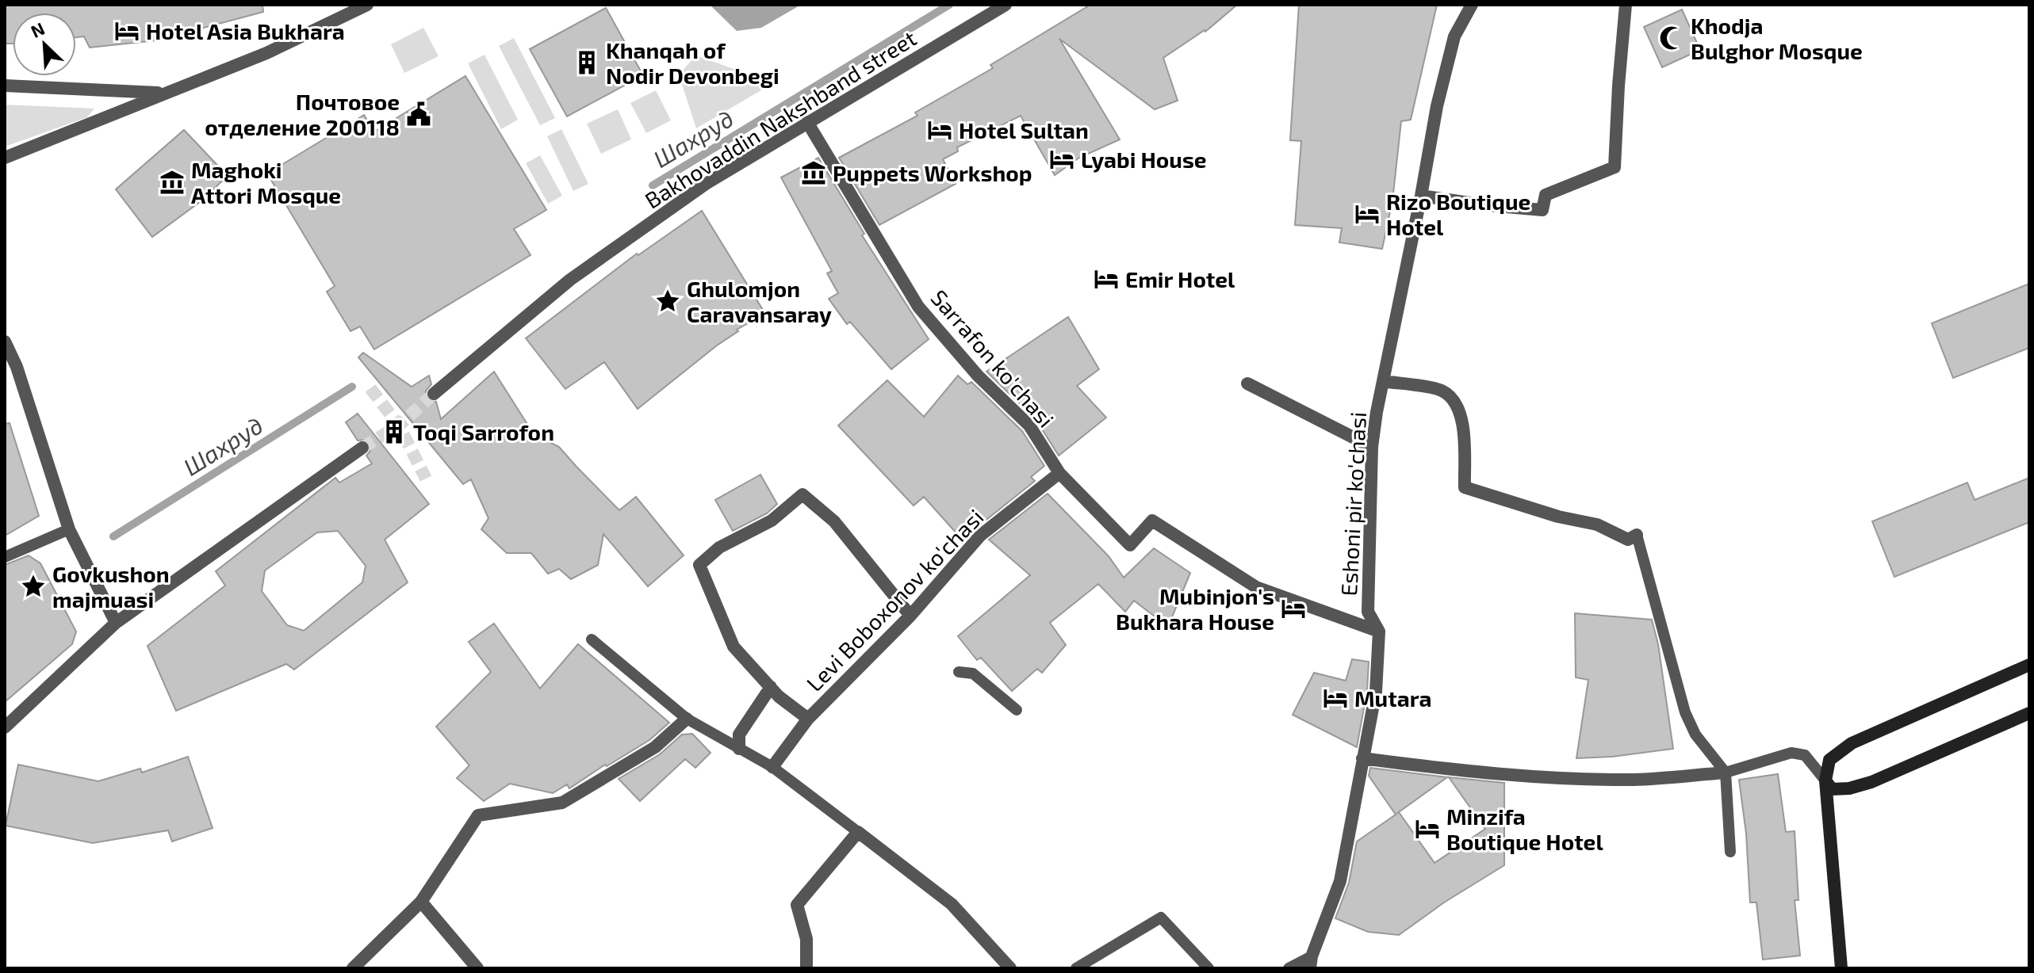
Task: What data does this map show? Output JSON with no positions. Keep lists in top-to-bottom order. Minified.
{"streets":{"street":["Bakhovaddin Nakshband street","Sarrafon ko'chasi","Eshoni pir ko'chasi","Levi Boboxonov ko'chasi"]},"crossings":[["Bakhovaddin Nakshband street","Sarrafon ko'chasi"],["Sarrafon ko'chasi","Eshoni pir ko'chasi"],["Sarrafon ko'chasi","Levi Boboxonov ko'chasi"]],"water":["Шахруд"],"places":{"hotel":["Hotel Asia Bukhara","Hotel Sultan","Lyabi House","Rizo Boutique Hotel","Emir Hotel","Mubinjon's Bukhara House","Mutara","Minzifa Boutique Hotel"],"mosque":["Khodja Bulghor Mosque"],"building":["Khanqah of Nodir Devonbegi","Toqi Sarrofon"],"public building":["Почтовое отделение 200118"],"museum":["Puppets Workshop","Maghoki Attori Mosque"],"place":["Ghulomjon Caravansaray","Govkushon majmuasi"]},"north":"top left"}
